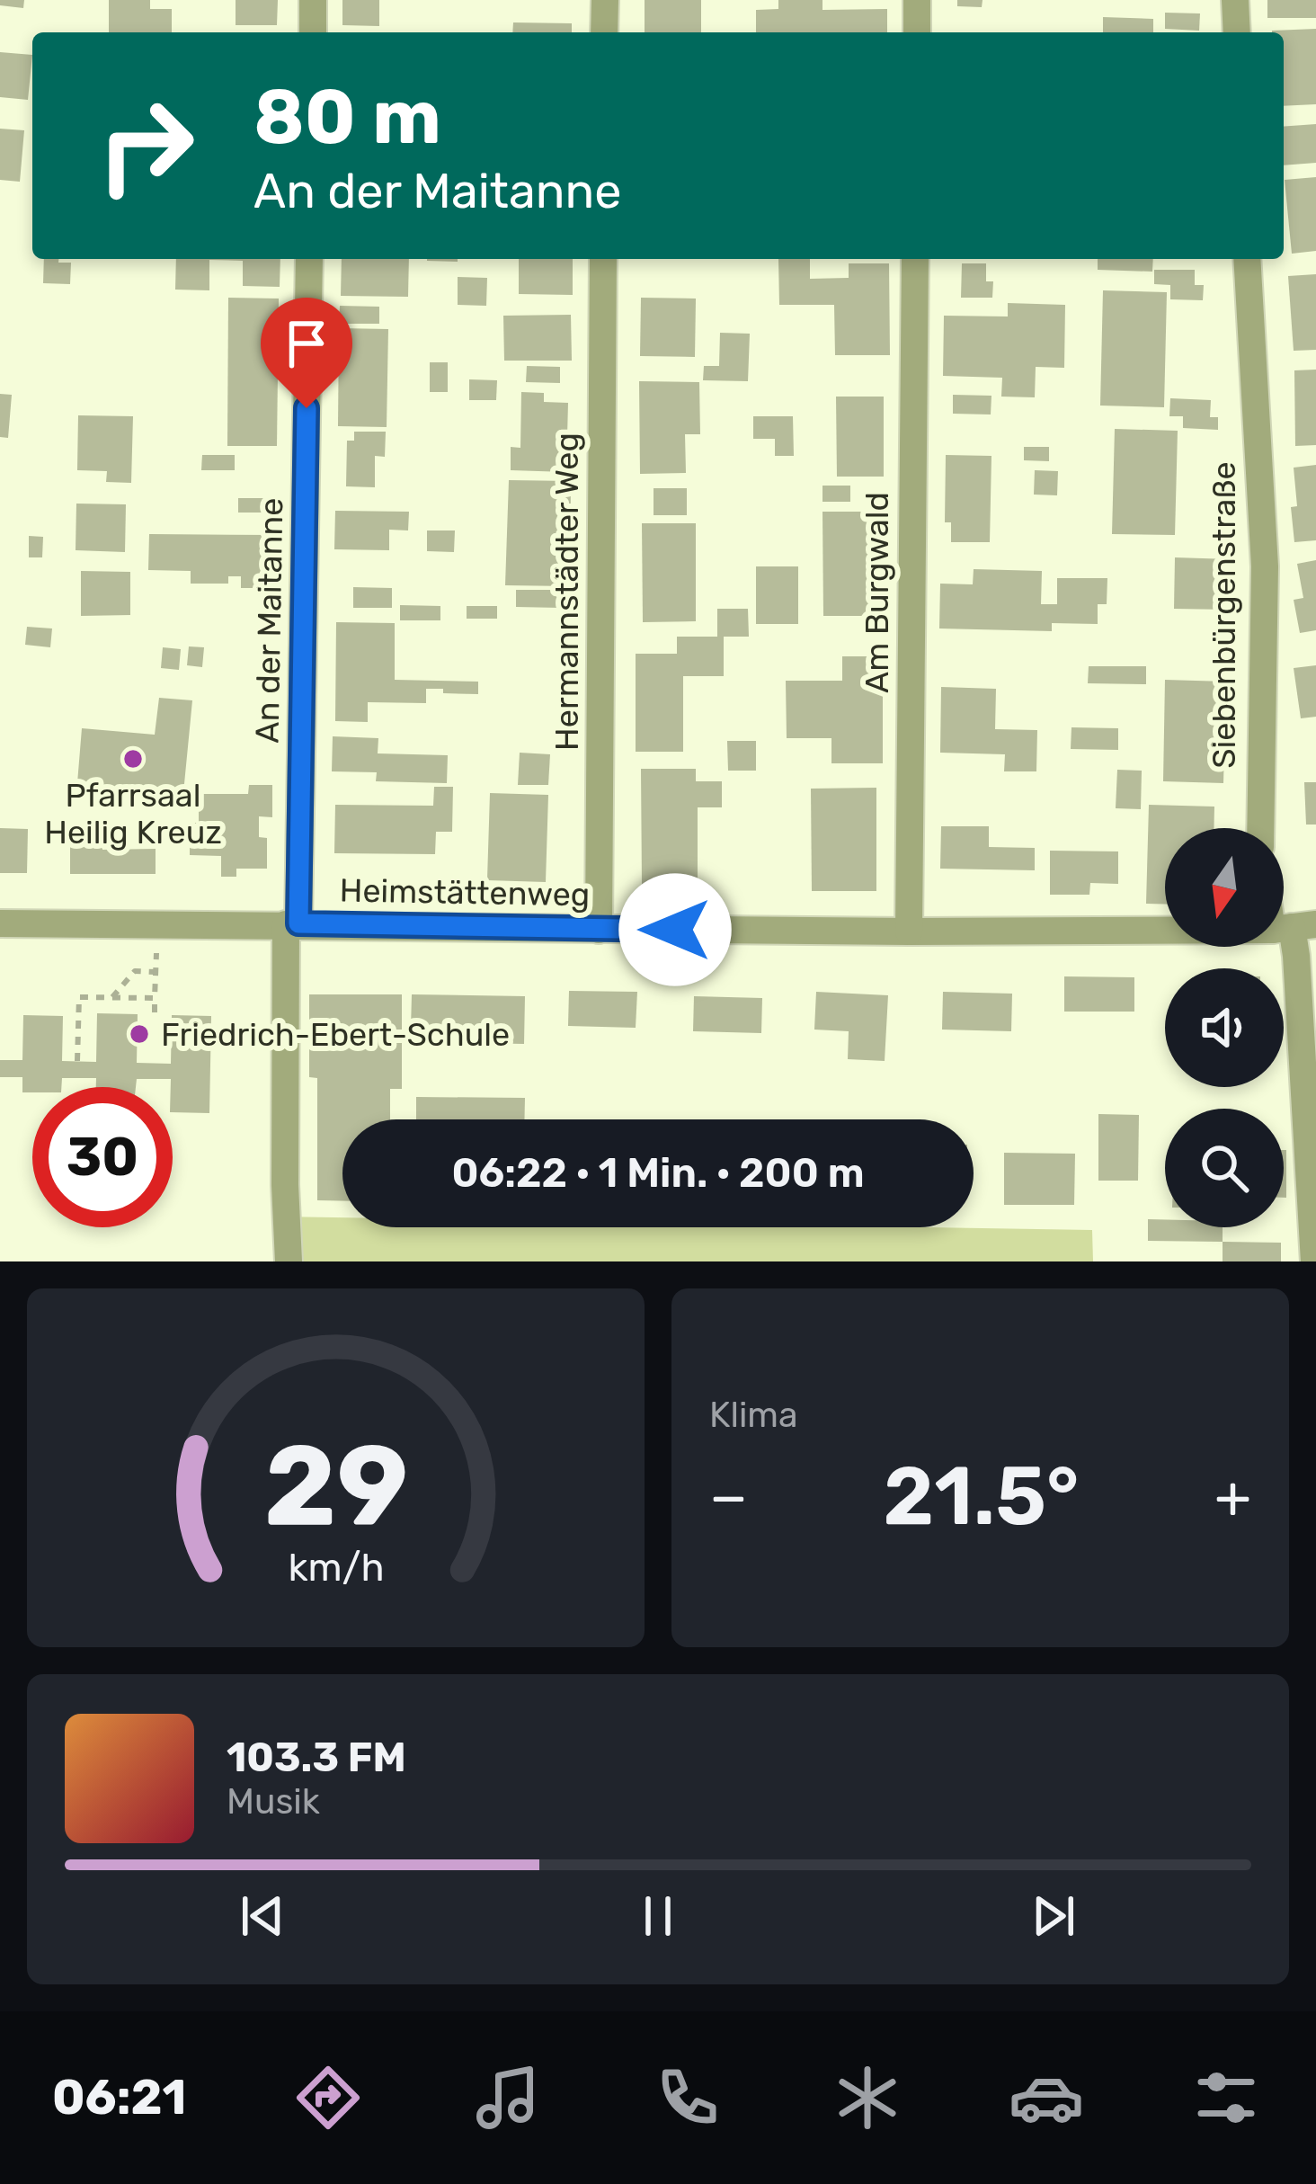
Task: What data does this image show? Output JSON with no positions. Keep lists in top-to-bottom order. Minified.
{"streets":{"street":["Hermannstädter Weg","Am Burgwald","Siebenbürgenstraße","An der Maitanne","Heimstättenweg"]},"crossings":[["Hermannstädter Weg","Heimstättenweg"],["Am Burgwald","Heimstättenweg"],["An der Maitanne","Heimstättenweg"]],"places":["Pfarrsaal Heilig Kreuz","Friedrich-Ebert-Schule"],"north":"bottom","page":{"turn":["80 m","An der Maitanne"],"limit":"30","trip":"06:22 · 1 Min. · 200 m","tile":"Klima","heat":["−","21.5°","+"],"song":["103.3 FM","Musik"],"tabs":"06:21","gauge":["29","km/h"]}}
